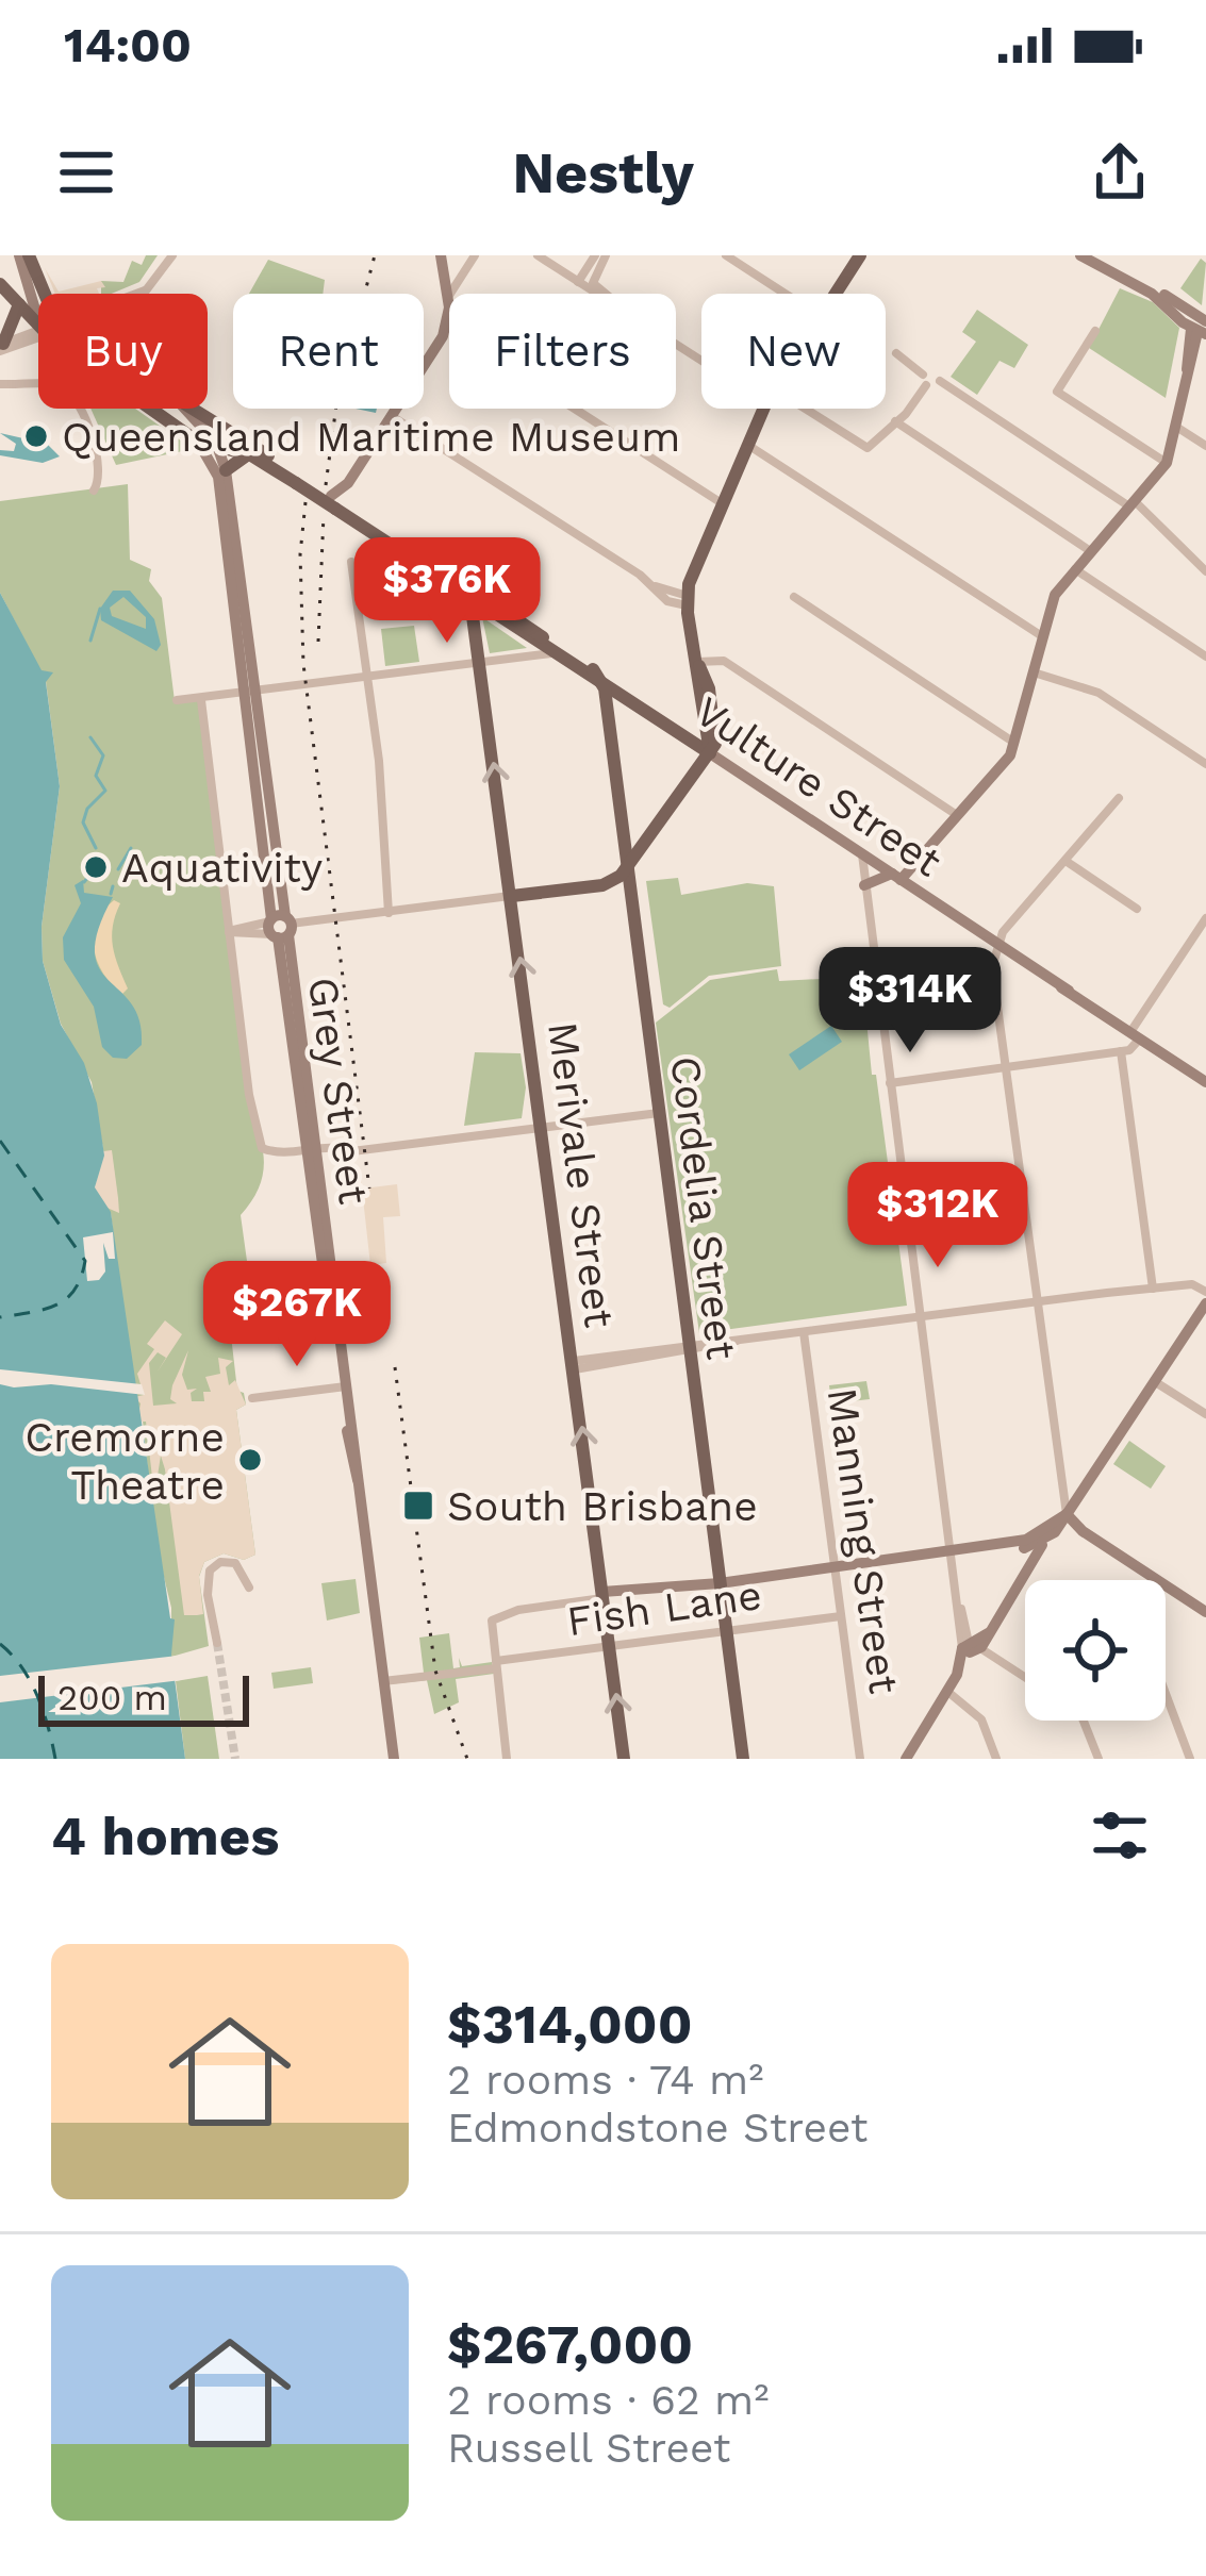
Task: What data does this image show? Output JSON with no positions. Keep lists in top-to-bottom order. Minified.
{"streets":{"main road":["Vulture Street","Merivale Street","Cordelia Street"],"street":["Grey Street","Manning Street","Fish Lane"]},"crossings":[["Vulture Street","Grey Street"],["Vulture Street","Merivale Street"],["Vulture Street","Cordelia Street"],["Grey Street","Fish Lane"],["Merivale Street","Fish Lane"],["Cordelia Street","Fish Lane"],["Manning Street","Fish Lane"]],"one_way":["Merivale Street"],"places":{"other":["Queensland Maritime Museum","Aquativity","Cremorne Theatre"],"transit":["South Brisbane"]},"scale_bar":"200 m","page":{"status":"14:00","header":"Nestly","chip":["Buy","Rent","Filters","New"],"price":["$376K","$314K","$312K","$267K"],"scale":"200 m","heading":"4 homes","list":[{"name":"$314,000","note":"2 rooms · 74 m² · Edmondstone Street"},{"name":"$267,000","note":"2 rooms · 62 m² · Russell Street"}]}}
